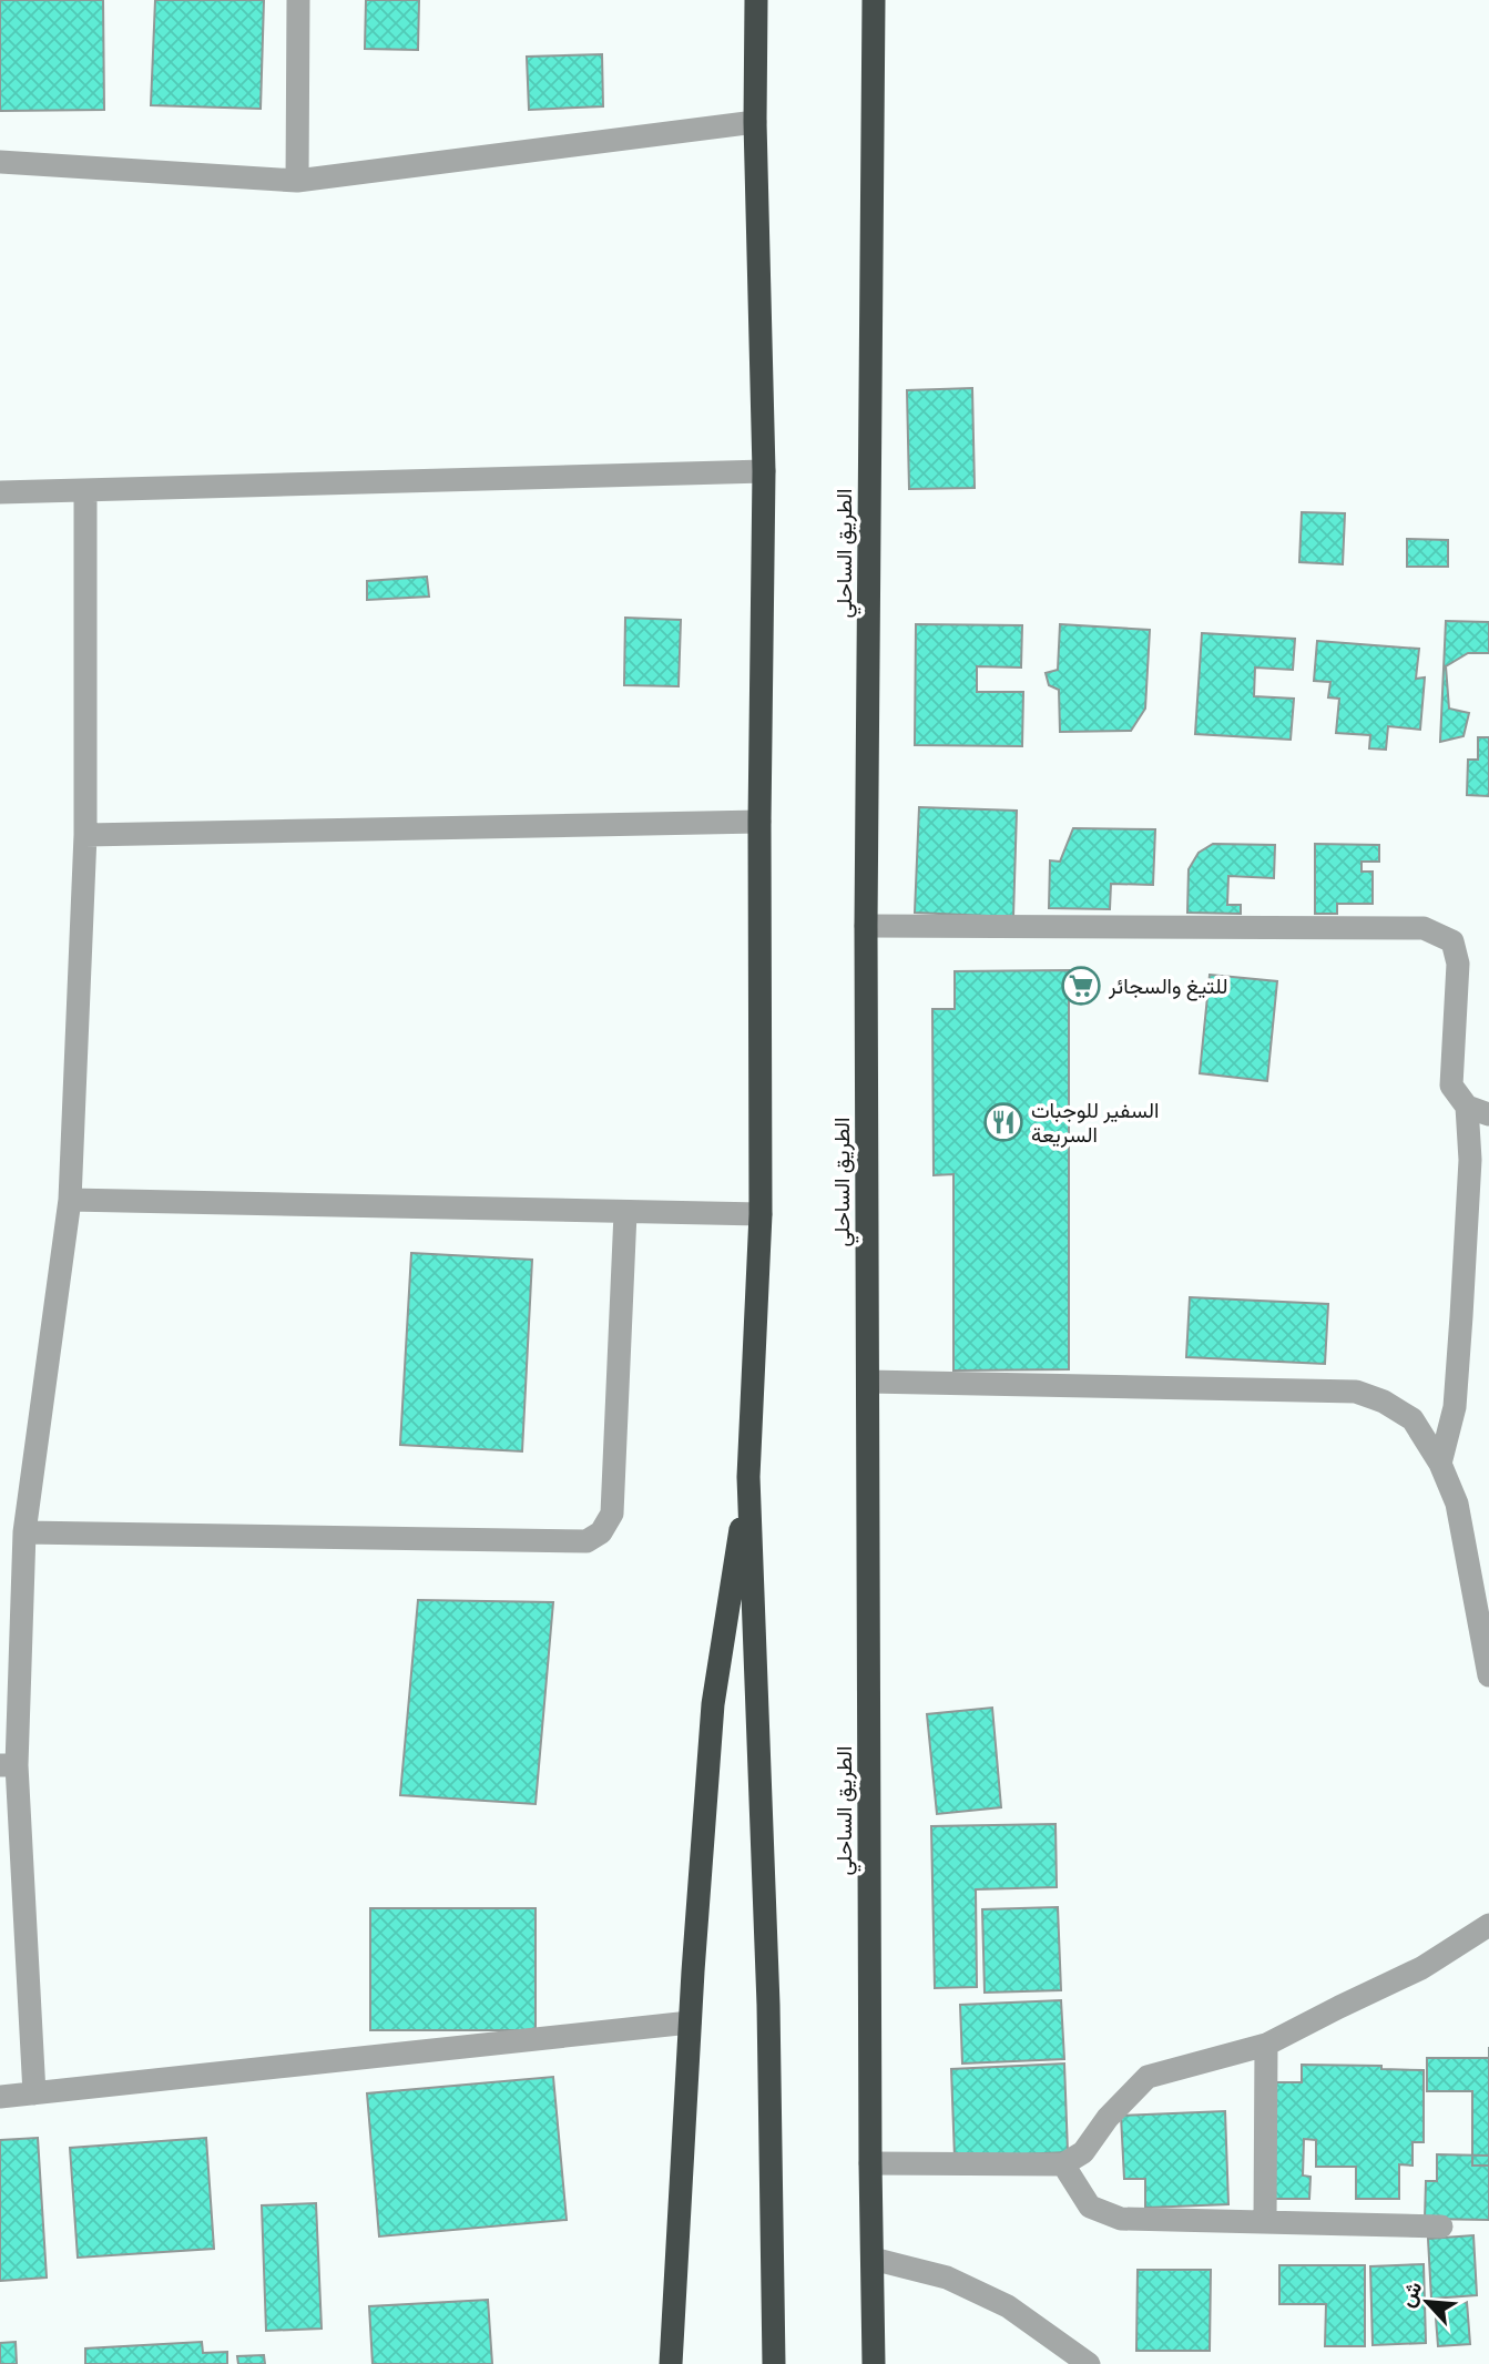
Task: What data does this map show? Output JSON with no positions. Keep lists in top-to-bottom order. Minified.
{"streets":{"highway":["الطريق الساحلي"]},"places":{"supermarket":["للتيغ والسجائر"],"restaurant":["السفير للوجبات السريعة"]},"north":"top left"}
